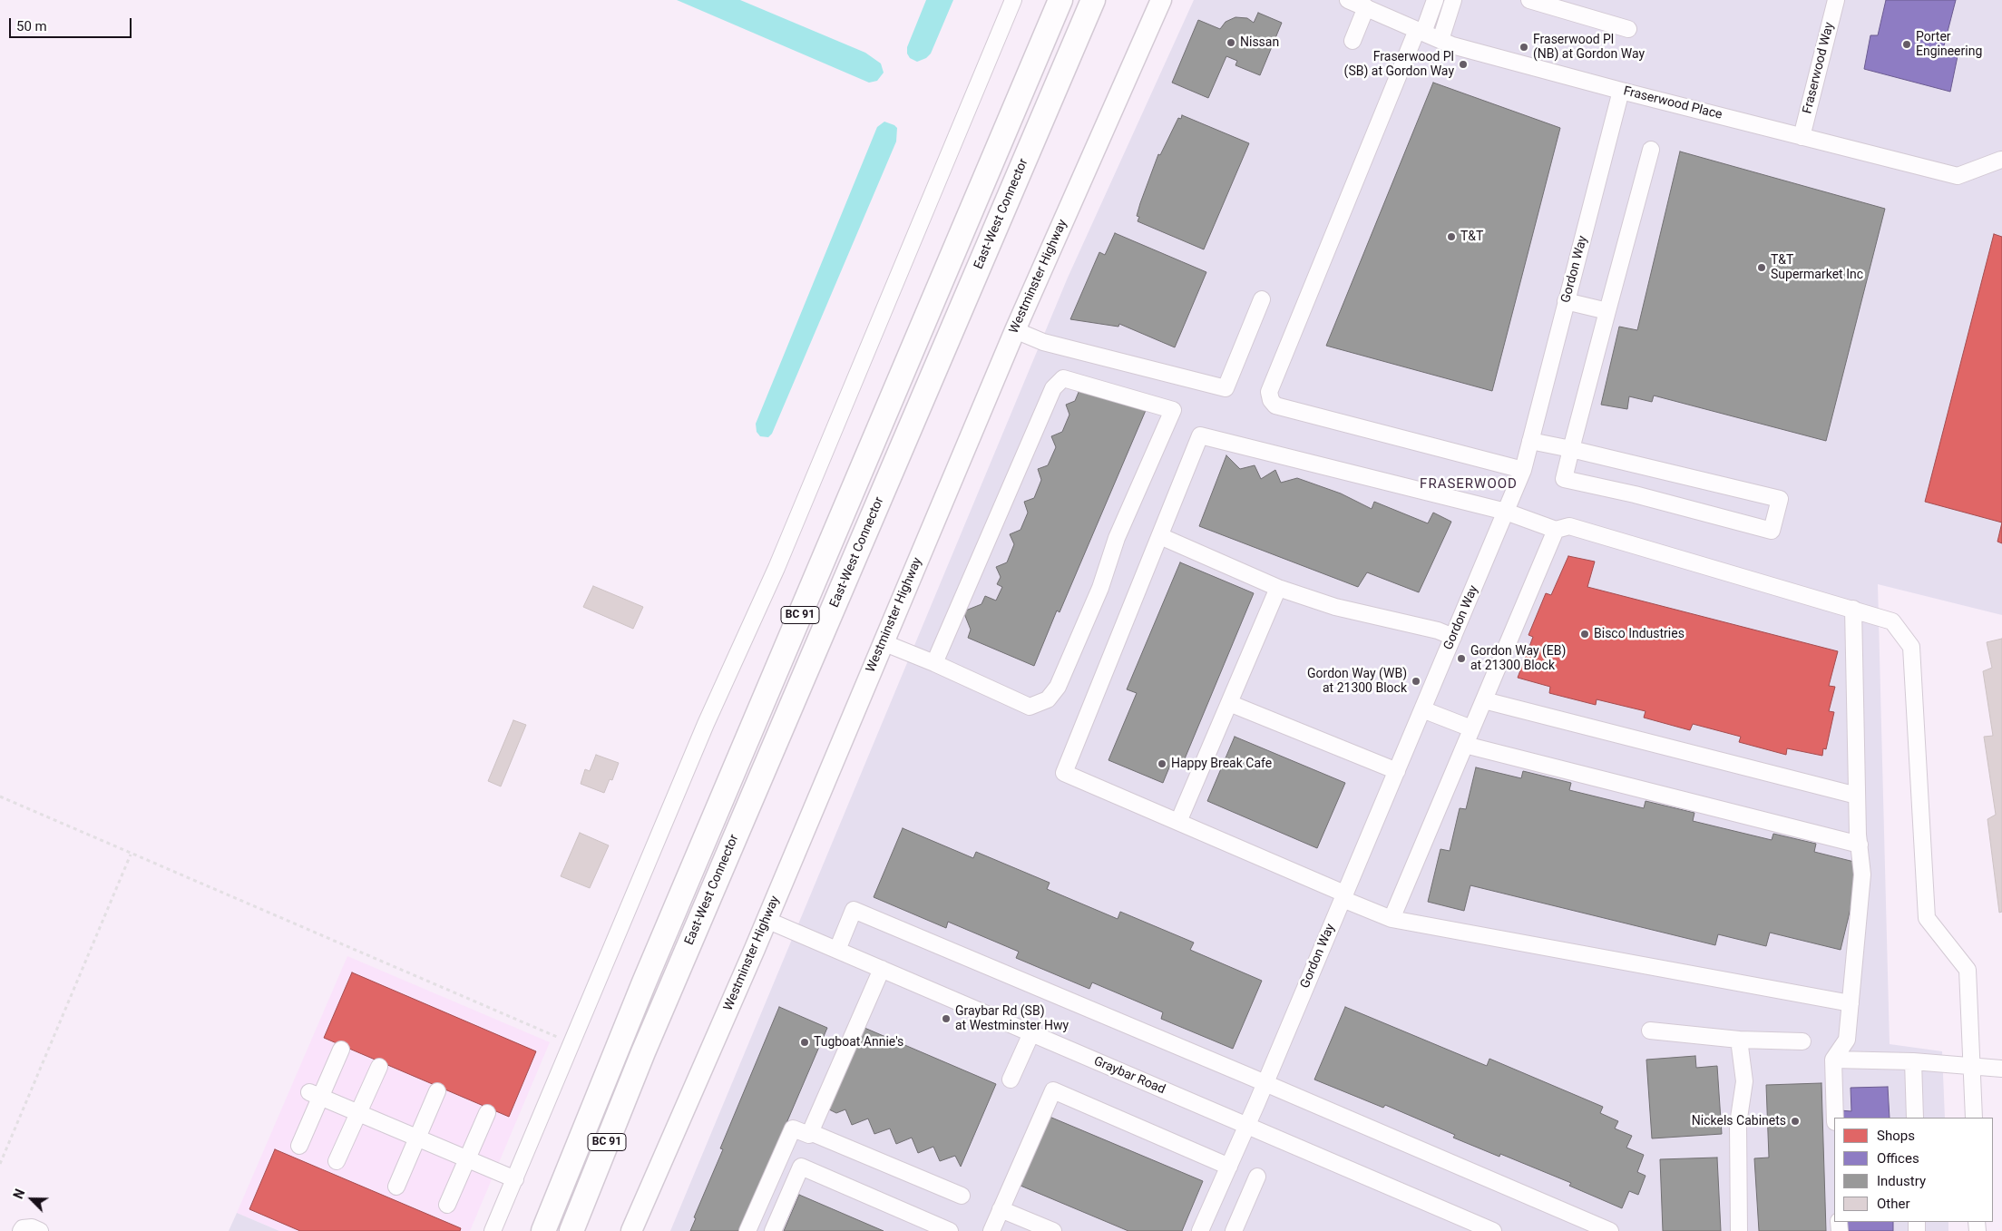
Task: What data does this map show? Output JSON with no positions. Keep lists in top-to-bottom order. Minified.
{"streets":{"highway":["East-West Connector","BC 91"],"main road":["Westminster Highway"],"street":["Fraserwood Way","Fraserwood Place","Gordon Way","Graybar Road"]},"crossings":[["Fraserwood Way","Fraserwood Place"],["Fraserwood Place","Gordon Way"],["Gordon Way","Graybar Road"],["Westminster Highway","Graybar Road"]],"districts":["FRASERWOOD"],"places":["Nissan","Porter Engineering","Fraserwood Pl (NB) at Gordon Way","Fraserwood Pl (SB) at Gordon Way","T&T","T&T Supermarket Inc","Bisco Industries","Gordon Way (EB) at 21300 Block","Gordon Way (WB) at 21300 Block","Happy Break Cafe","Graybar Rd (SB) at Westminster Hwy","Tugboat Annie's","Nickels Cabinets"],"legend":["Shops","Offices","Industry","Other"],"scale_bar":"50 m","north":"top left"}
